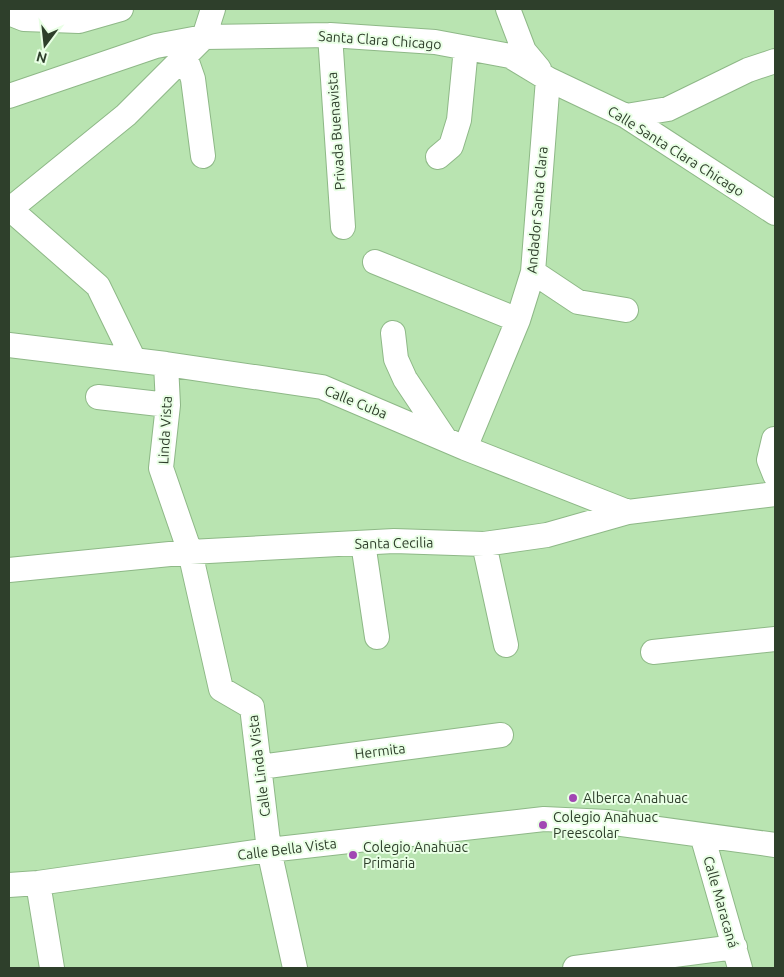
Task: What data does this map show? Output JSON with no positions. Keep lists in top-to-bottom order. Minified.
{"streets":{"street":["Santa Clara Chicago","Privada Buenavista","Calle Santa Clara Chicago","Andador Santa Clara","Calle Cuba","Linda Vista","Santa Cecilia","Hermita","Calle Linda Vista","Calle Bella Vista","Calle Maracaná"]},"crossings":[["Santa Clara Chicago","Privada Buenavista"],["Santa Clara Chicago","Calle Santa Clara Chicago"],["Santa Clara Chicago","Andador Santa Clara"],["Calle Santa Clara Chicago","Andador Santa Clara"],["Andador Santa Clara","Calle Cuba"],["Calle Cuba","Linda Vista"],["Calle Cuba","Santa Cecilia"],["Linda Vista","Santa Cecilia"],["Linda Vista","Calle Linda Vista"],["Santa Cecilia","Calle Linda Vista"],["Hermita","Calle Linda Vista"],["Calle Linda Vista","Calle Bella Vista"],["Calle Bella Vista","Calle Maracaná"]],"places":["Alberca Anahuac","Colegio Anahuac Preescolar","Colegio Anahuac Primaria"],"north":"bottom"}
